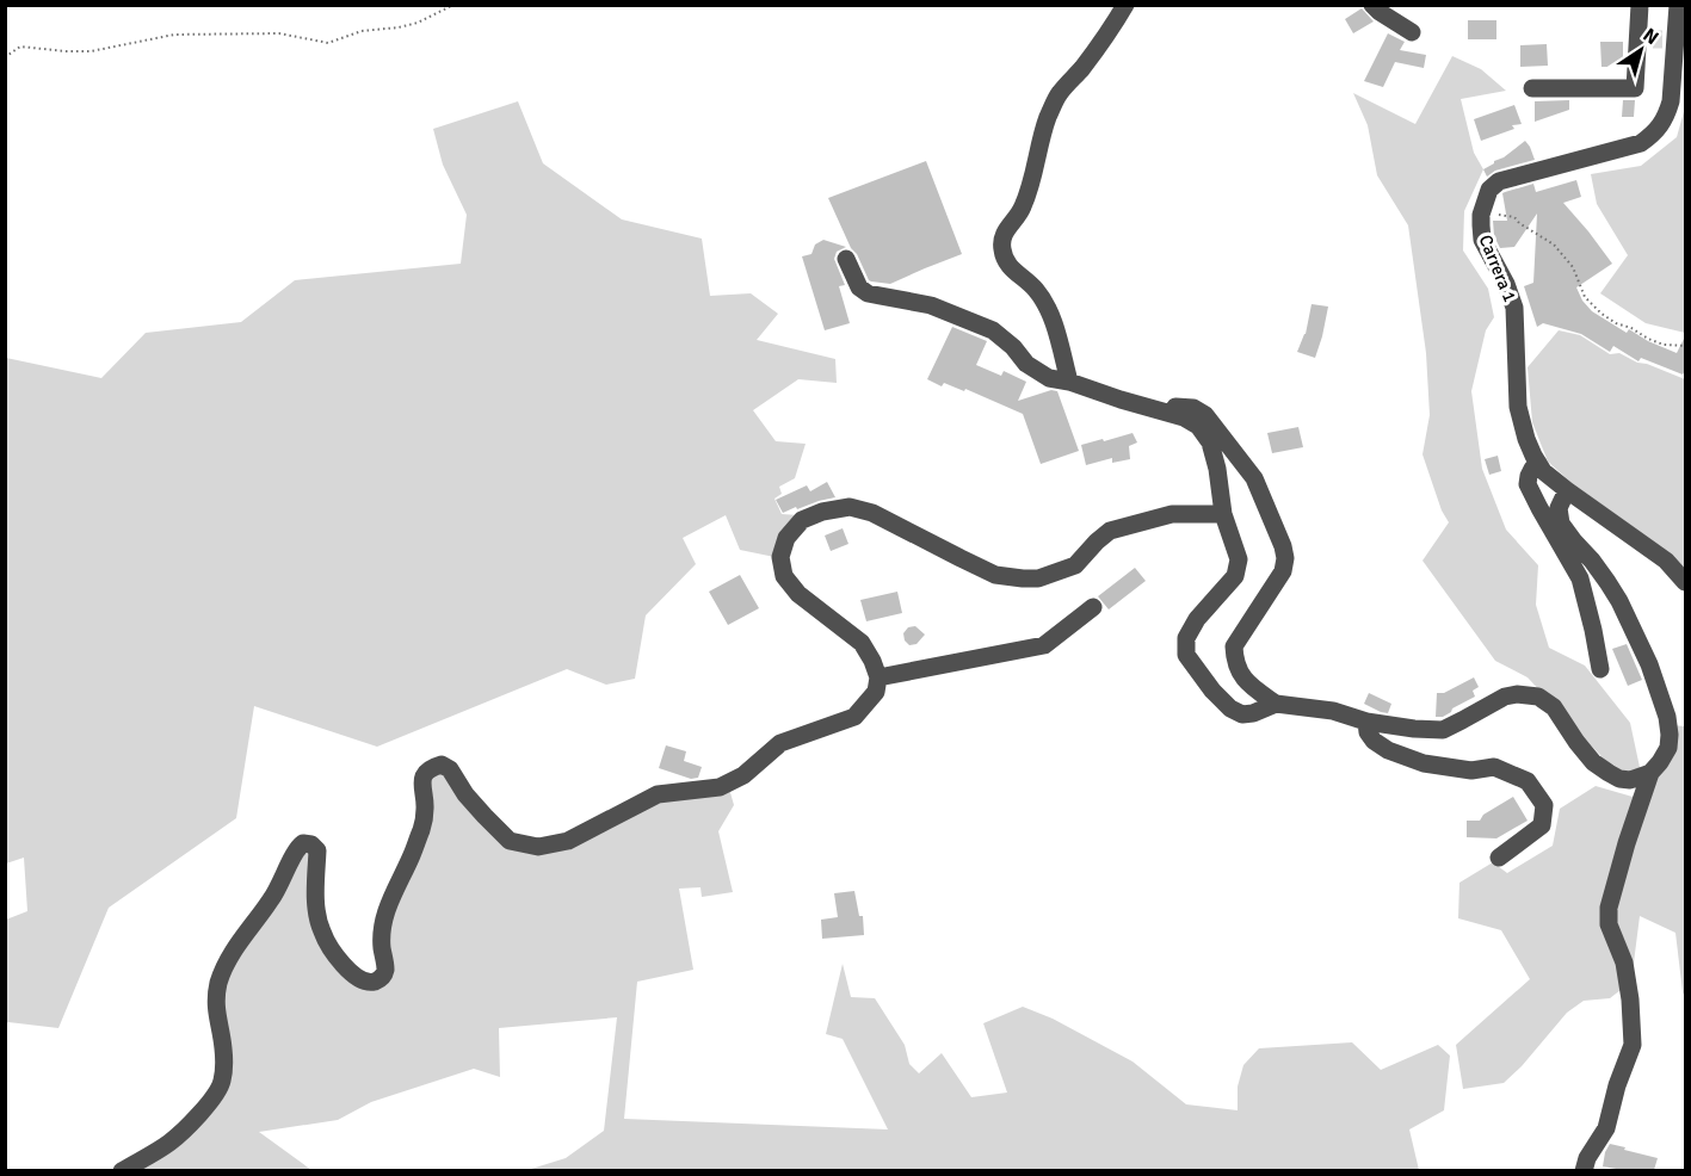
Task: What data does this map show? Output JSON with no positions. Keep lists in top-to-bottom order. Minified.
{"streets":{"street":["Carrera 1"]},"north":"top right"}
